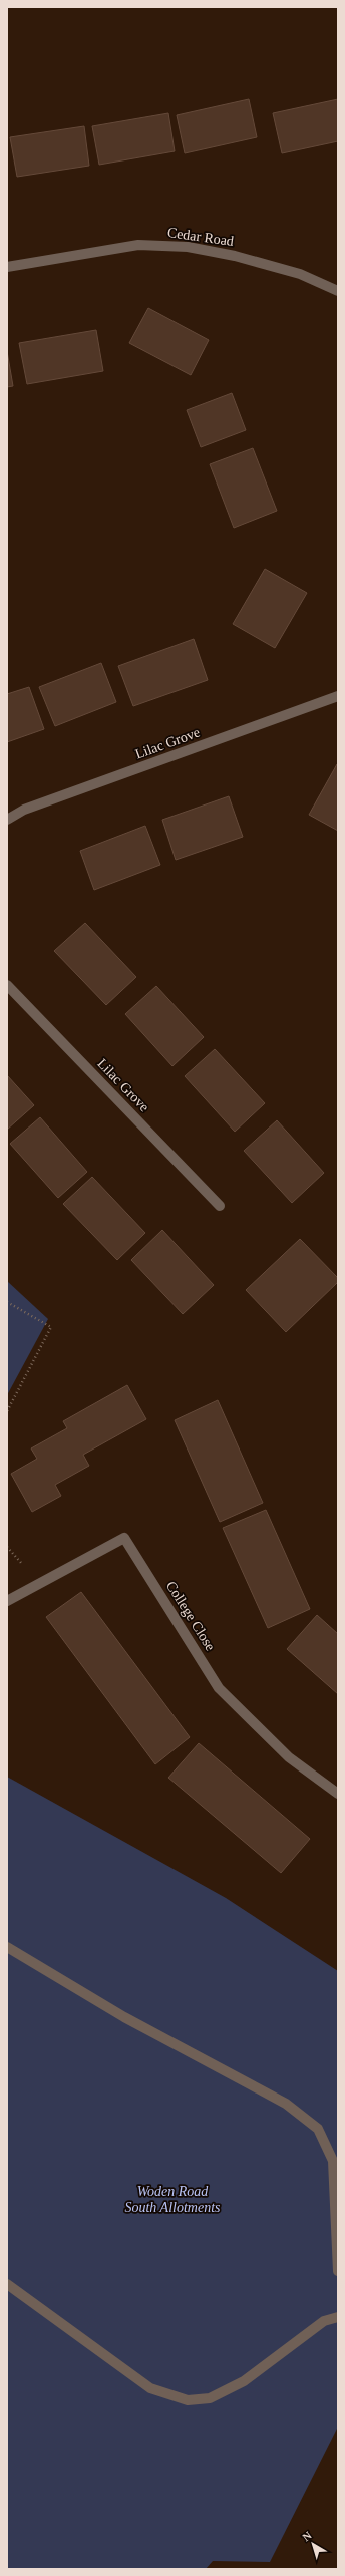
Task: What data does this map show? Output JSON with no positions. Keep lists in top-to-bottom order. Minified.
{"streets":{"street":["Cedar Road","Lilac Grove","College Close"]},"parks":["Woden Road South Allotments"],"north":"top left"}
